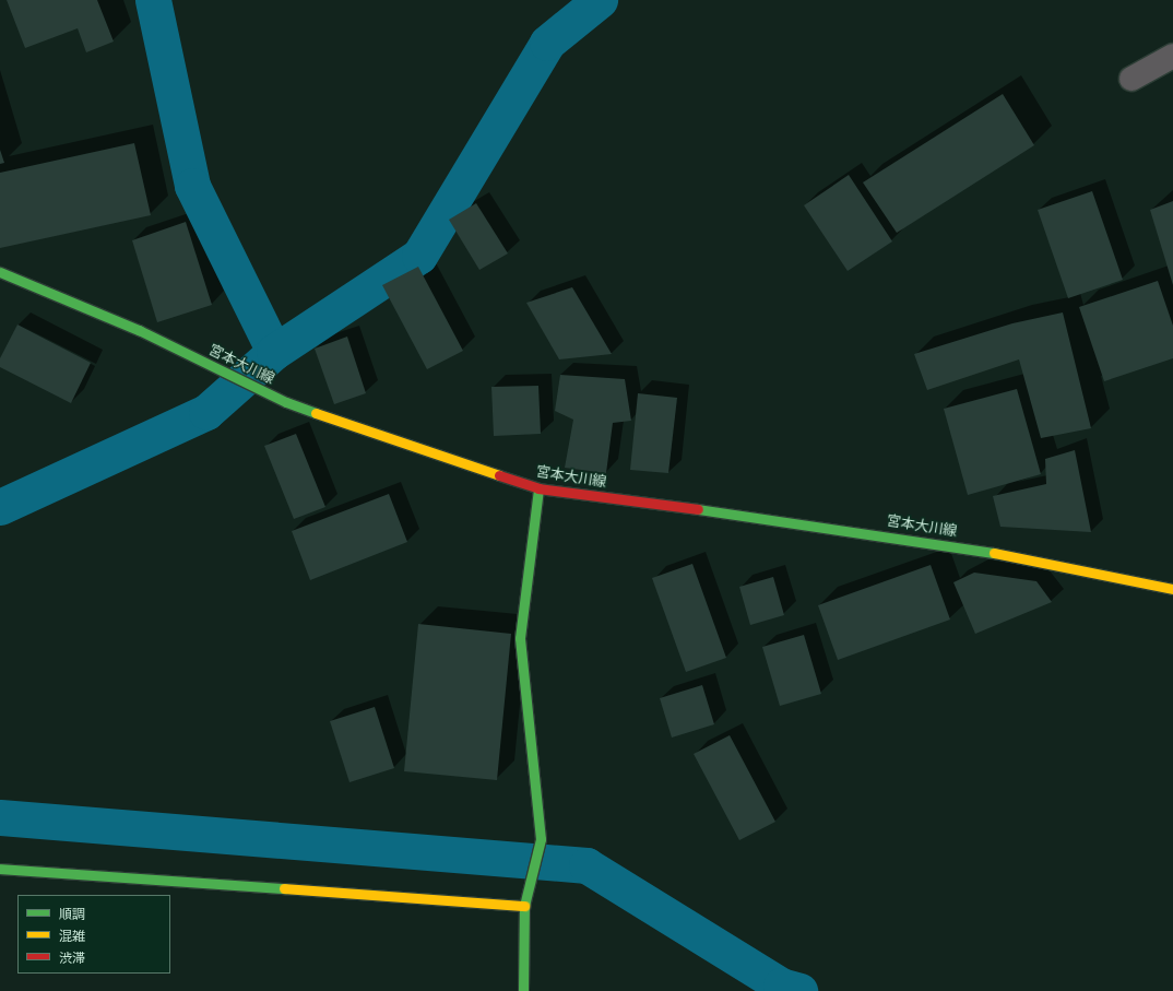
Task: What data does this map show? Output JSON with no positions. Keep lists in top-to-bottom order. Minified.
{"streets":{"main road":["宮本大川線"]},"legend":["順調","混雑","渋滞"]}
